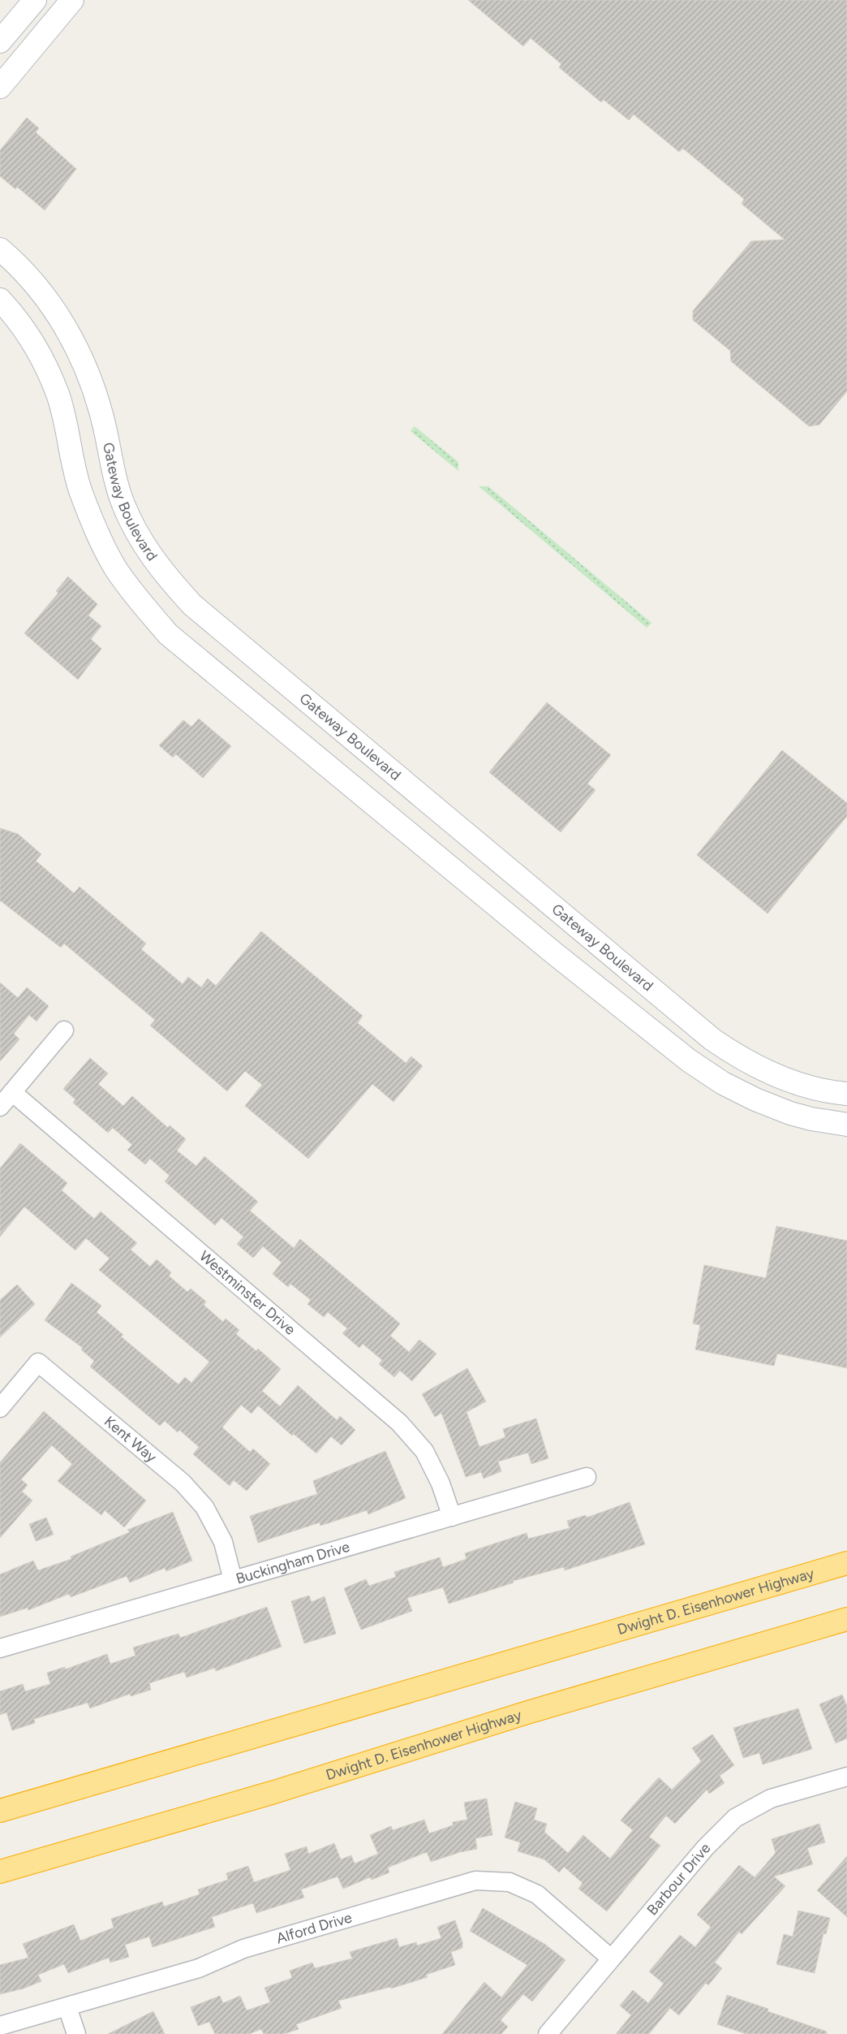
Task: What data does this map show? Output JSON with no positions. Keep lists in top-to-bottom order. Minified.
{"streets":{"highway":["Dwight D. Eisenhower Highway"],"street":["Gateway Boulevard","Westminster Drive","Kent Way","Buckingham Drive","Barbour Drive","Alford Drive"]},"crossings":[["Westminster Drive","Buckingham Drive"],["Kent Way","Buckingham Drive"],["Barbour Drive","Alford Drive"]]}
